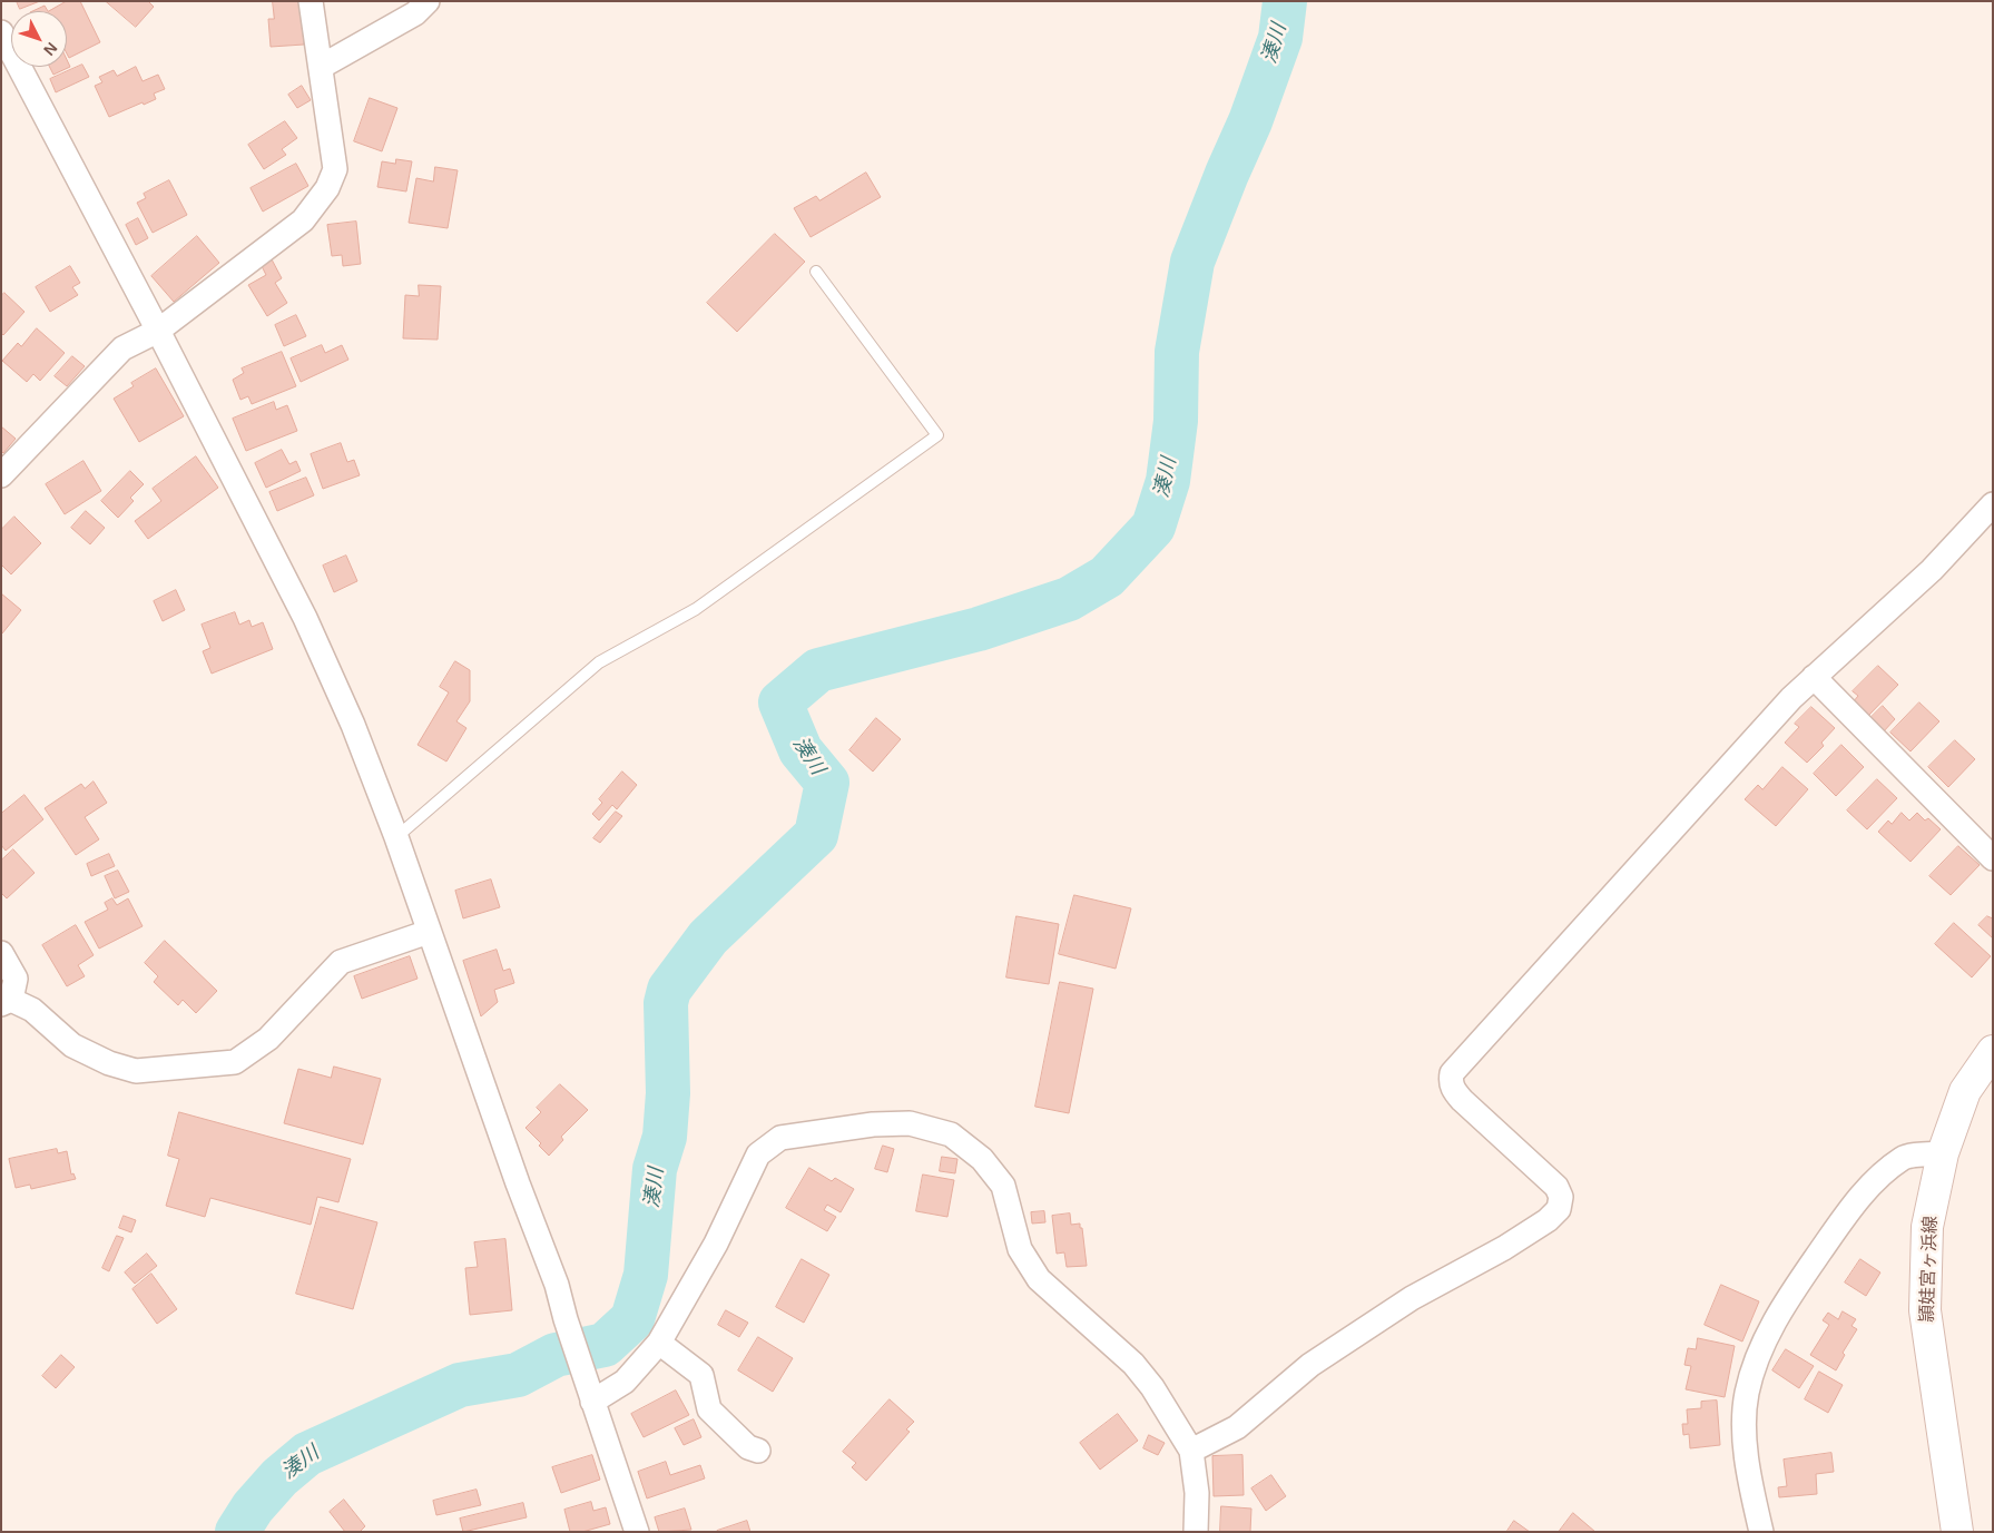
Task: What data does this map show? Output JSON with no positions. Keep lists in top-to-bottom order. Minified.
{"streets":{"main road":["頴娃宮ヶ浜線"]},"water":["湊川"],"north":"bottom right"}
